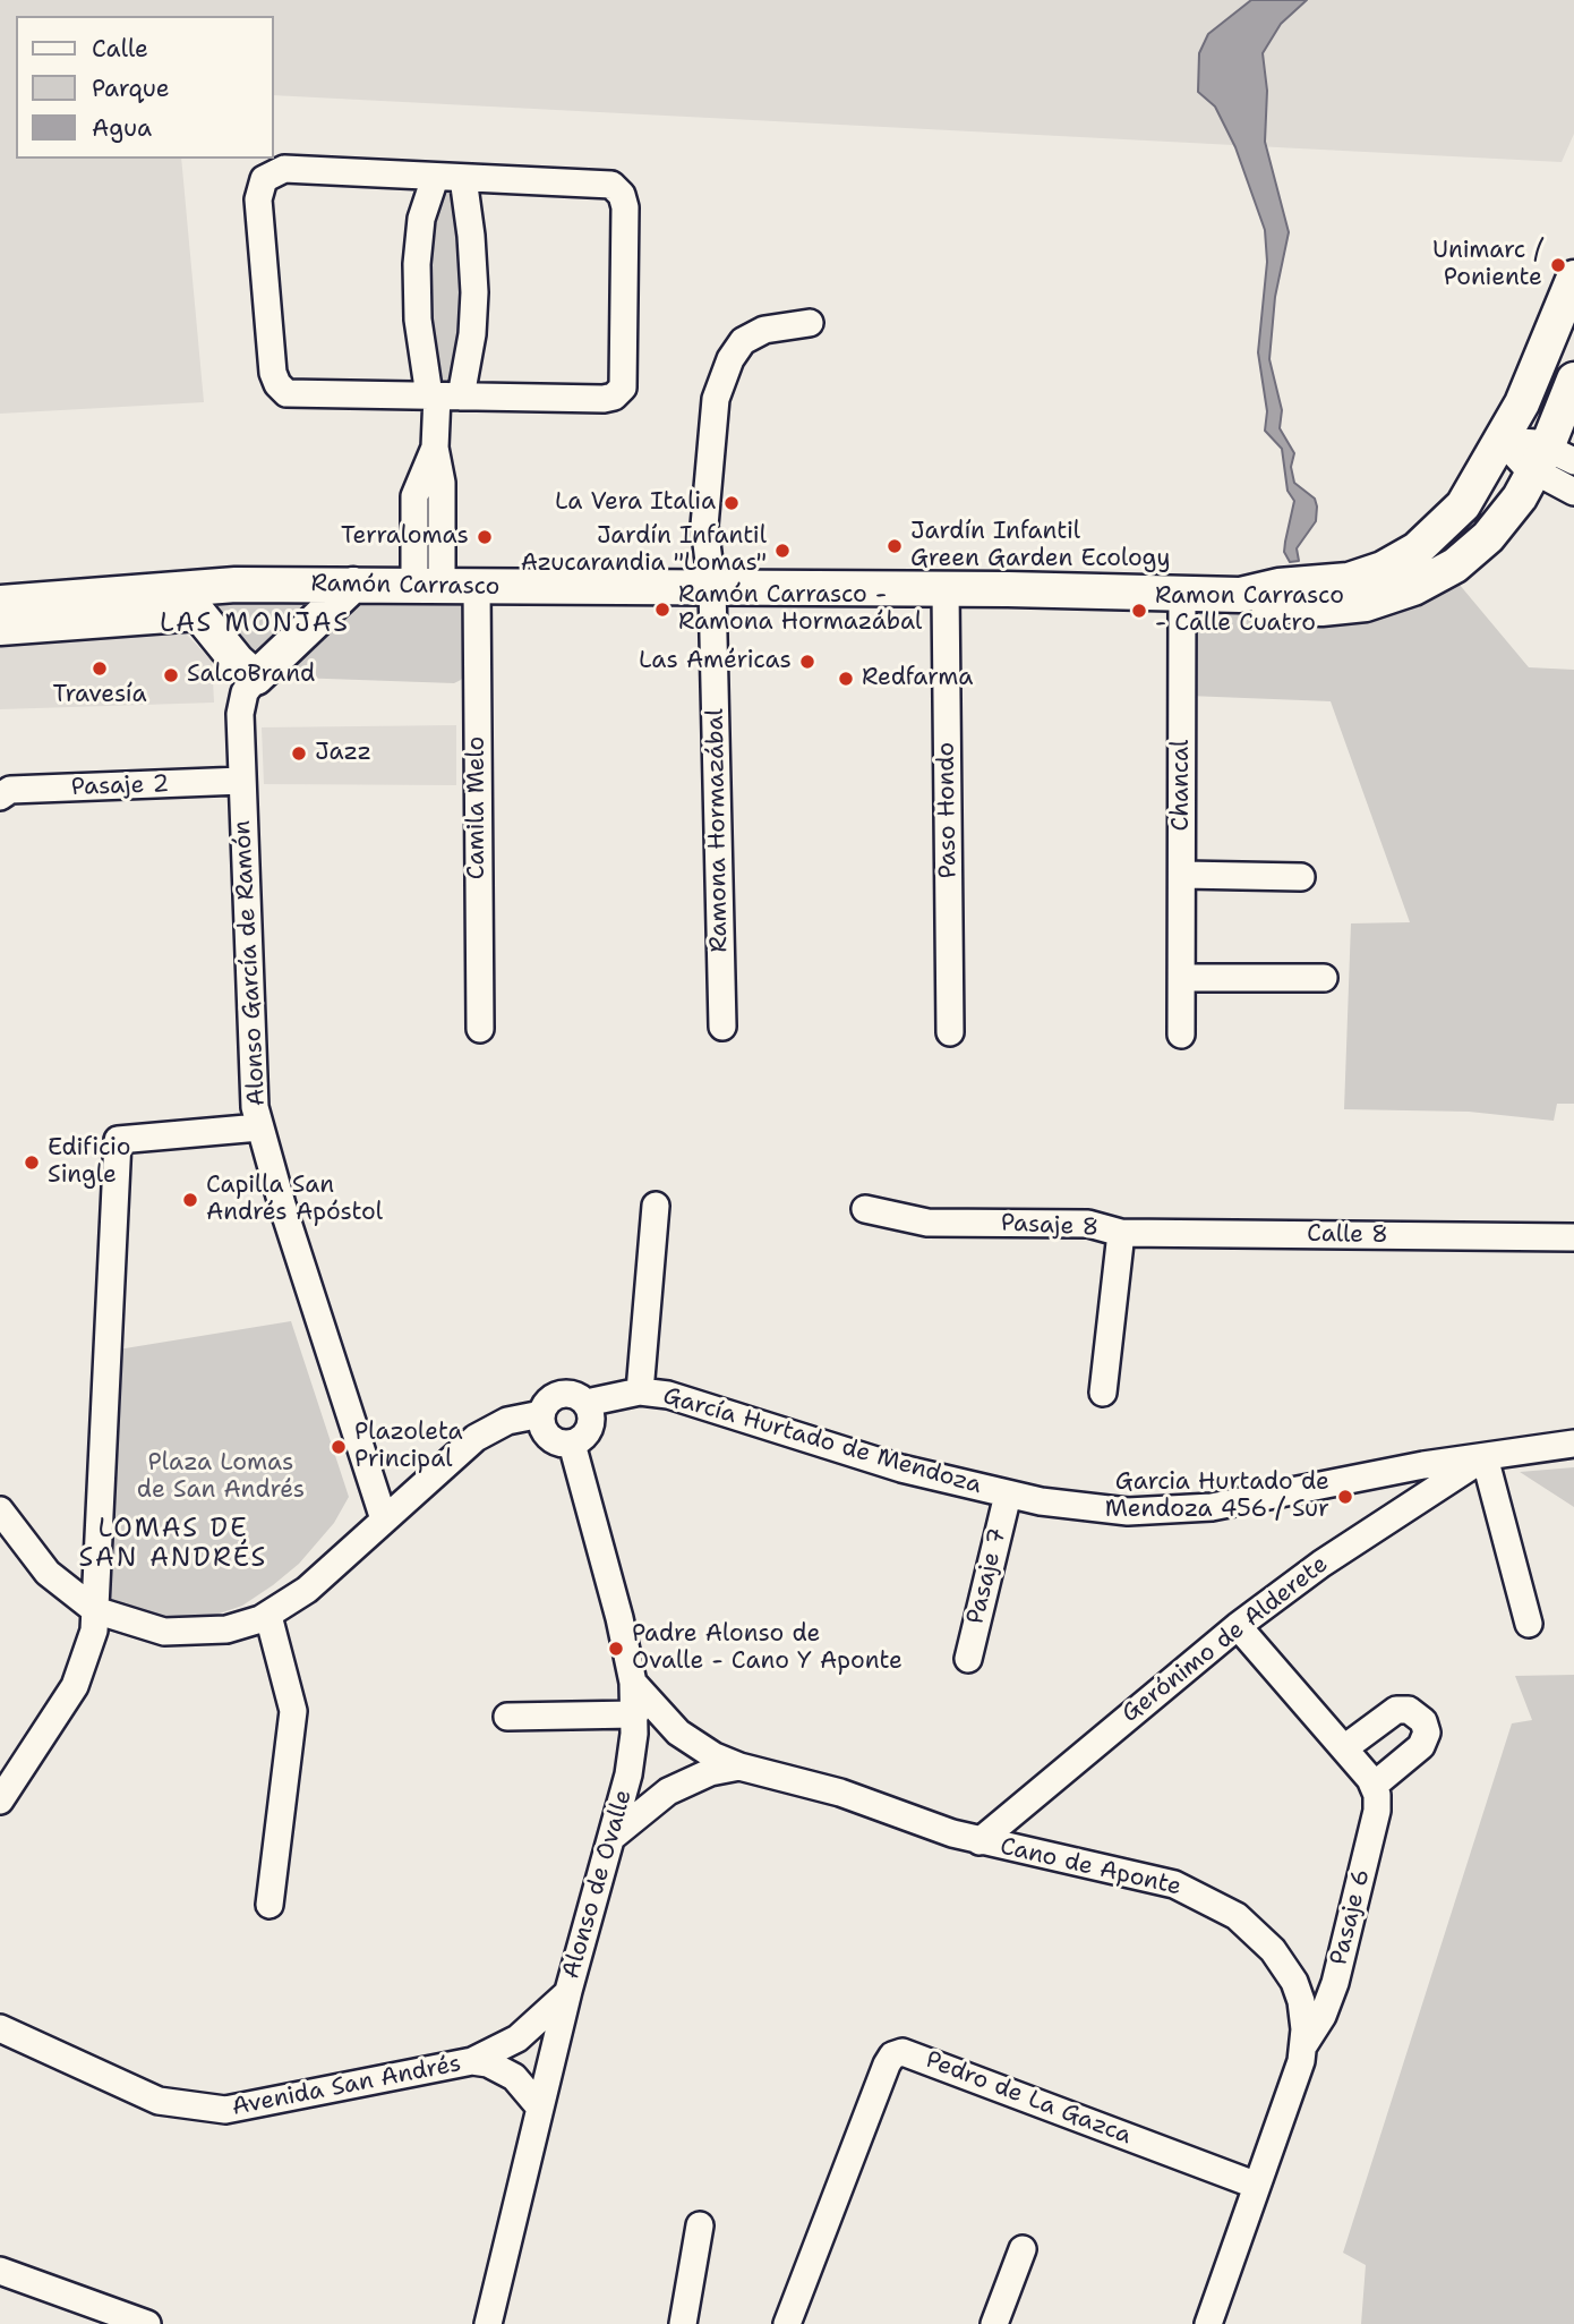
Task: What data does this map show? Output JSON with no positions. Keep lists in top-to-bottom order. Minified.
{"streets":{"main road":["Ramón Carrasco","Alonso García de Ramón"],"street":["Chancal","Pasaje 2","Camila Melo","Paso Hondo","Ramona Hormazábal","Pasaje 8","Calle 8","García Hurtado de Mendoza","Pasaje 7","Gerónimo de Alderete","Cano de Aponte","Alonso de Ovalle","Pasaje 6","Avenida San Andrés","Pedro de La Gazca"]},"crossings":[["Ramón Carrasco","Chancal"],["Ramón Carrasco","Camila Melo"],["Ramón Carrasco","Paso Hondo"],["Ramón Carrasco","Ramona Hormazábal"],["Ramón Carrasco","Alonso García de Ramón"],["Pasaje 2","Alonso García de Ramón"],["Pasaje 8","Calle 8"],["García Hurtado de Mendoza","Pasaje 7"],["García Hurtado de Mendoza","Gerónimo de Alderete"],["García Hurtado de Mendoza","Alonso de Ovalle"],["Gerónimo de Alderete","Cano de Aponte"],["Cano de Aponte","Alonso de Ovalle"],["Cano de Aponte","Pasaje 6"],["Cano de Aponte","Pedro de La Gazca"],["Alonso de Ovalle","Avenida San Andrés"]],"districts":["LAS MONJAS","LOMAS DE SAN ANDRÉS"],"parks":["Plaza Lomas de San Andrés"],"places":["Unimarc / Poniente","La Vera Italia","Terralomas","Jardín Infantil Green Garden Ecology","Jardín Infantil Azucarandia \"Lomas\"","Ramón Carrasco - Ramona Hormazábal","Ramon Carrasco - Calle Cuatro","Las Américas","Travesía","SalcoBrand","Redfarma","Jazz","Edificio Single","Capilla San Andrés Apóstol","Plazoleta Principal","Garcia Hurtado de Mendoza 456 / Sur","Padre Alonso de Ovalle - Cano Y Aponte"],"legend":["Calle","Parque","Agua"]}
